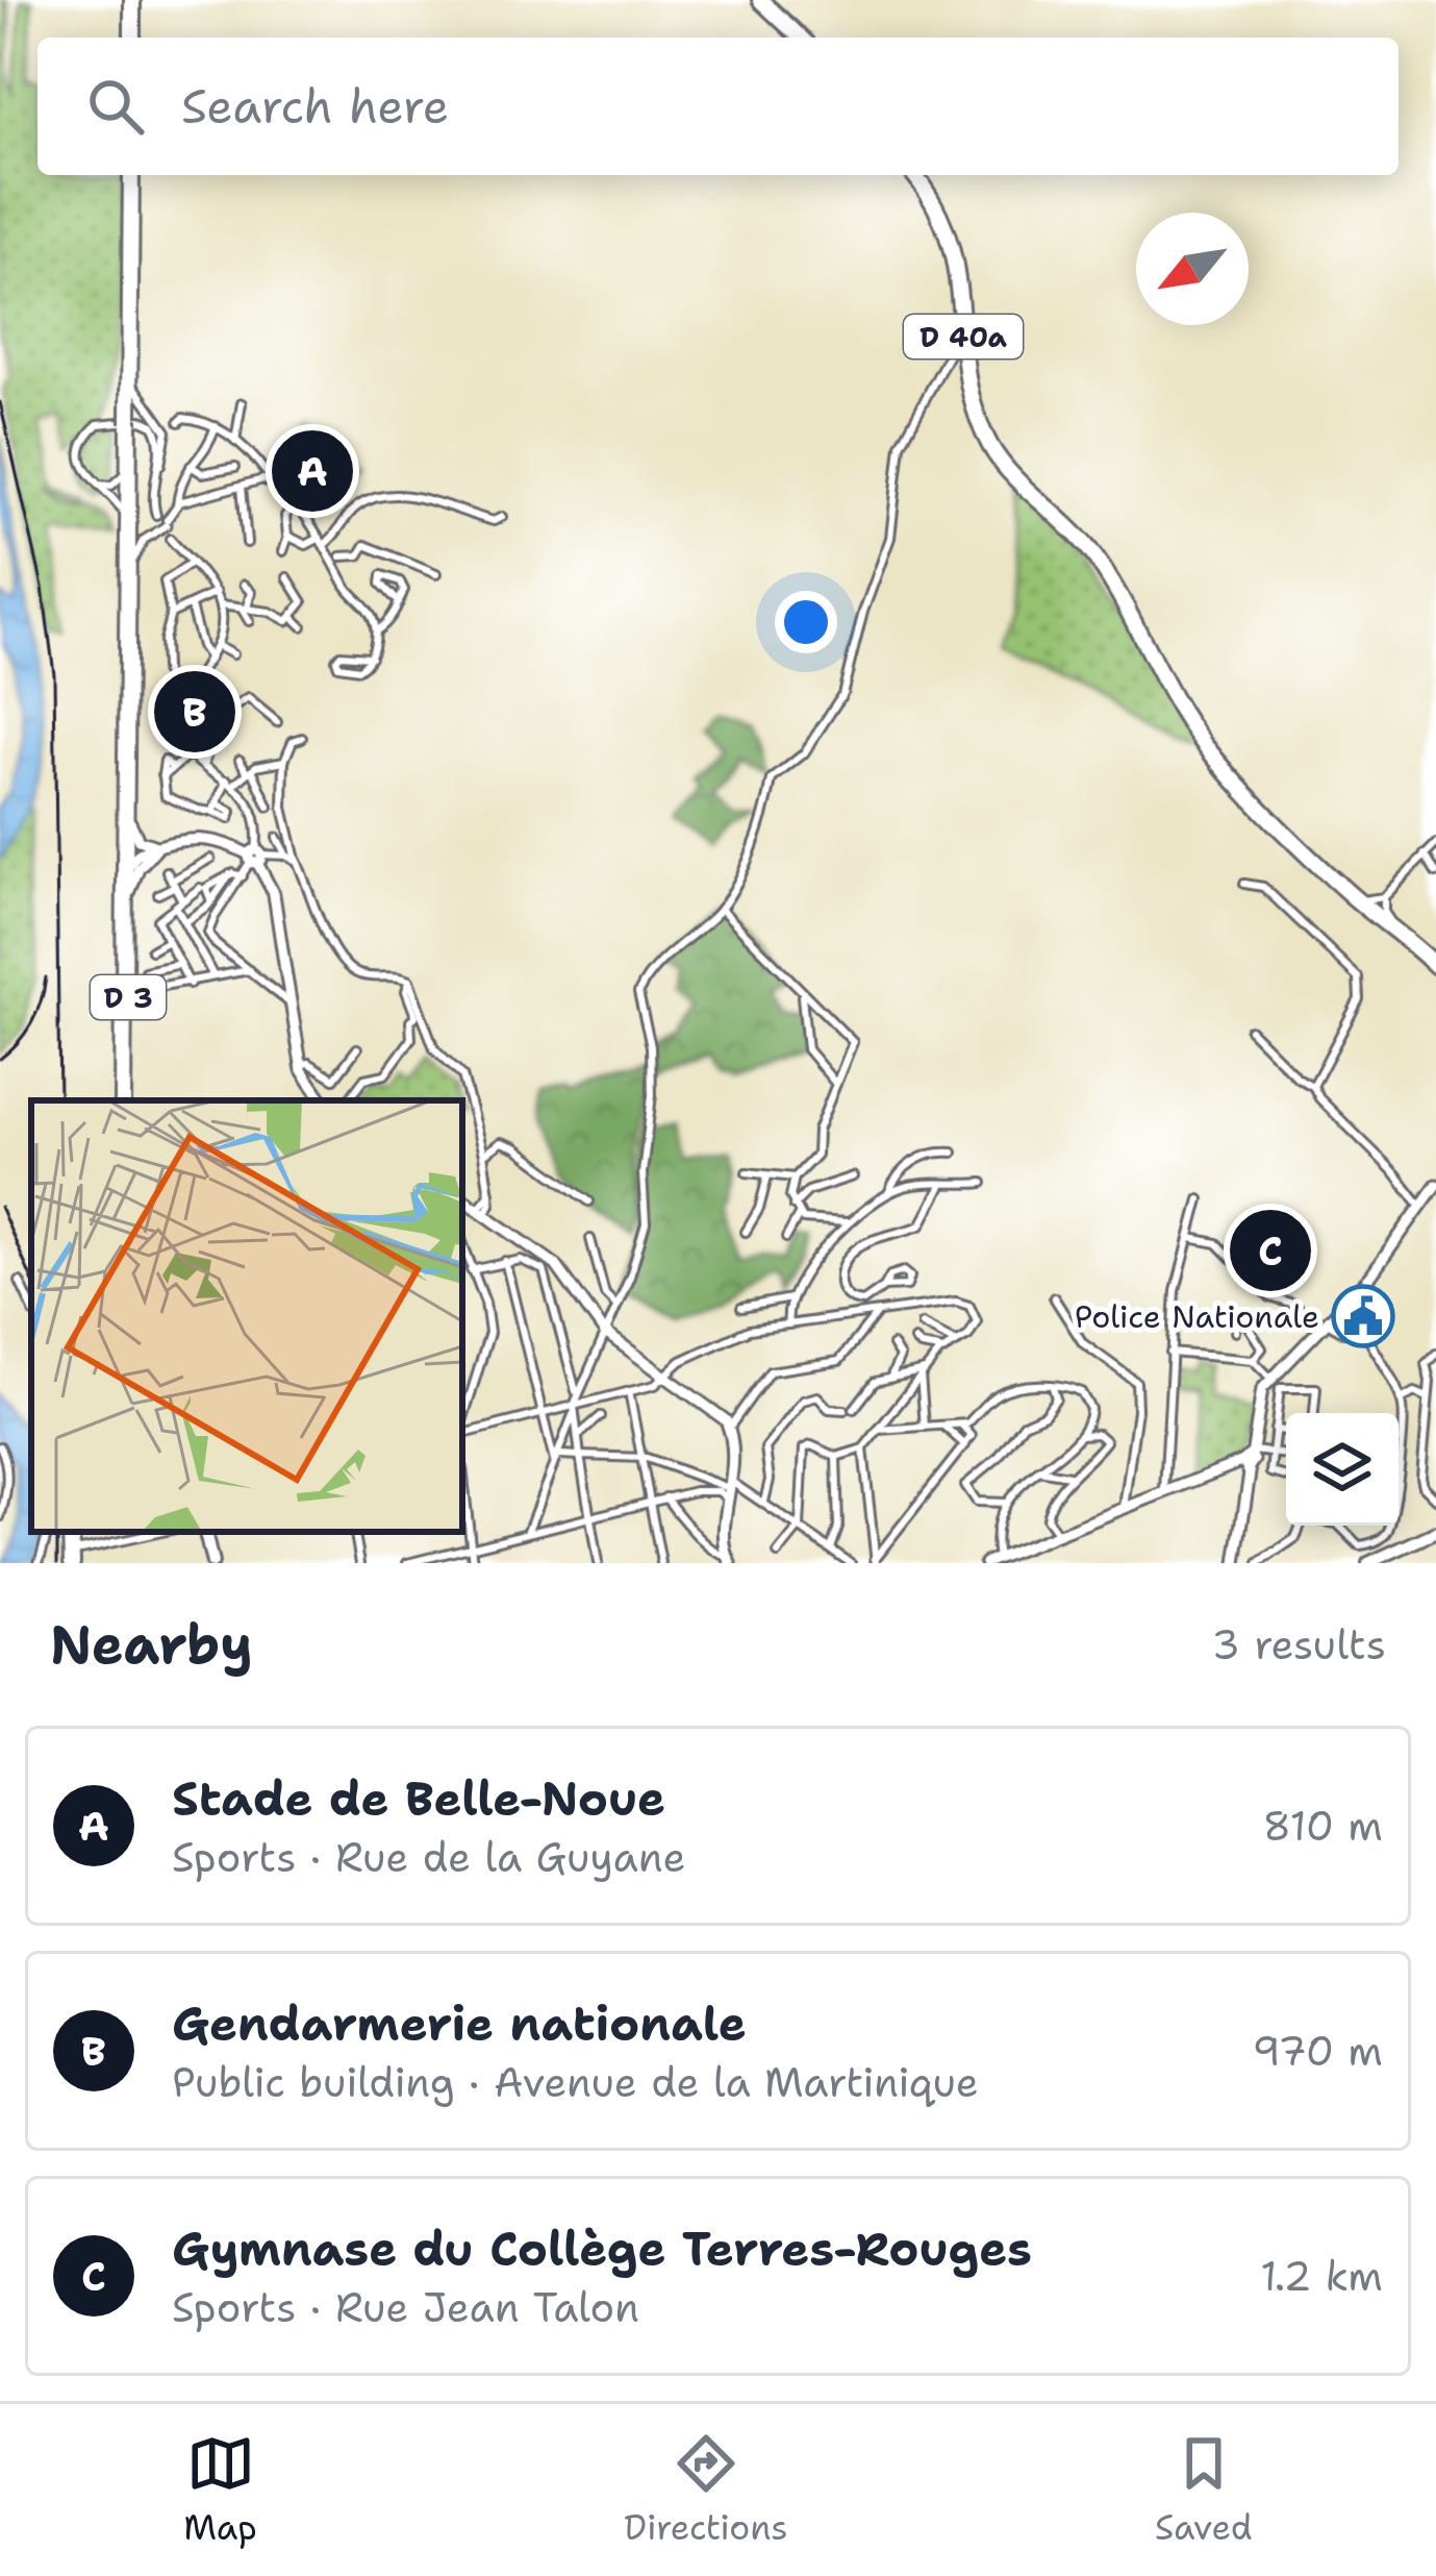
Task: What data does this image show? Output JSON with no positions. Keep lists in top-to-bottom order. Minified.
{"streets":{"main road":["D 40a","D 3"]},"places":{"public building":["Police Nationale"]},"north":"bottom left","page":{"search":"Search here","pins":["A","B","C"],"heading":["Nearby","3 results"],"list":[{"mark":"A","name":"Stade de Belle-Noue","note":"Sports · Rue de la Guyane","value":"810 m"},{"mark":"B","name":"Gendarmerie nationale","note":"Public building · Avenue de la Martinique","value":"970 m"},{"mark":"C","name":"Gymnase du Collège Terres-Rouges","note":"Sports · Rue Jean Talon","value":"1.2 km"}],"nav":["Map","Directions","Saved"]}}
